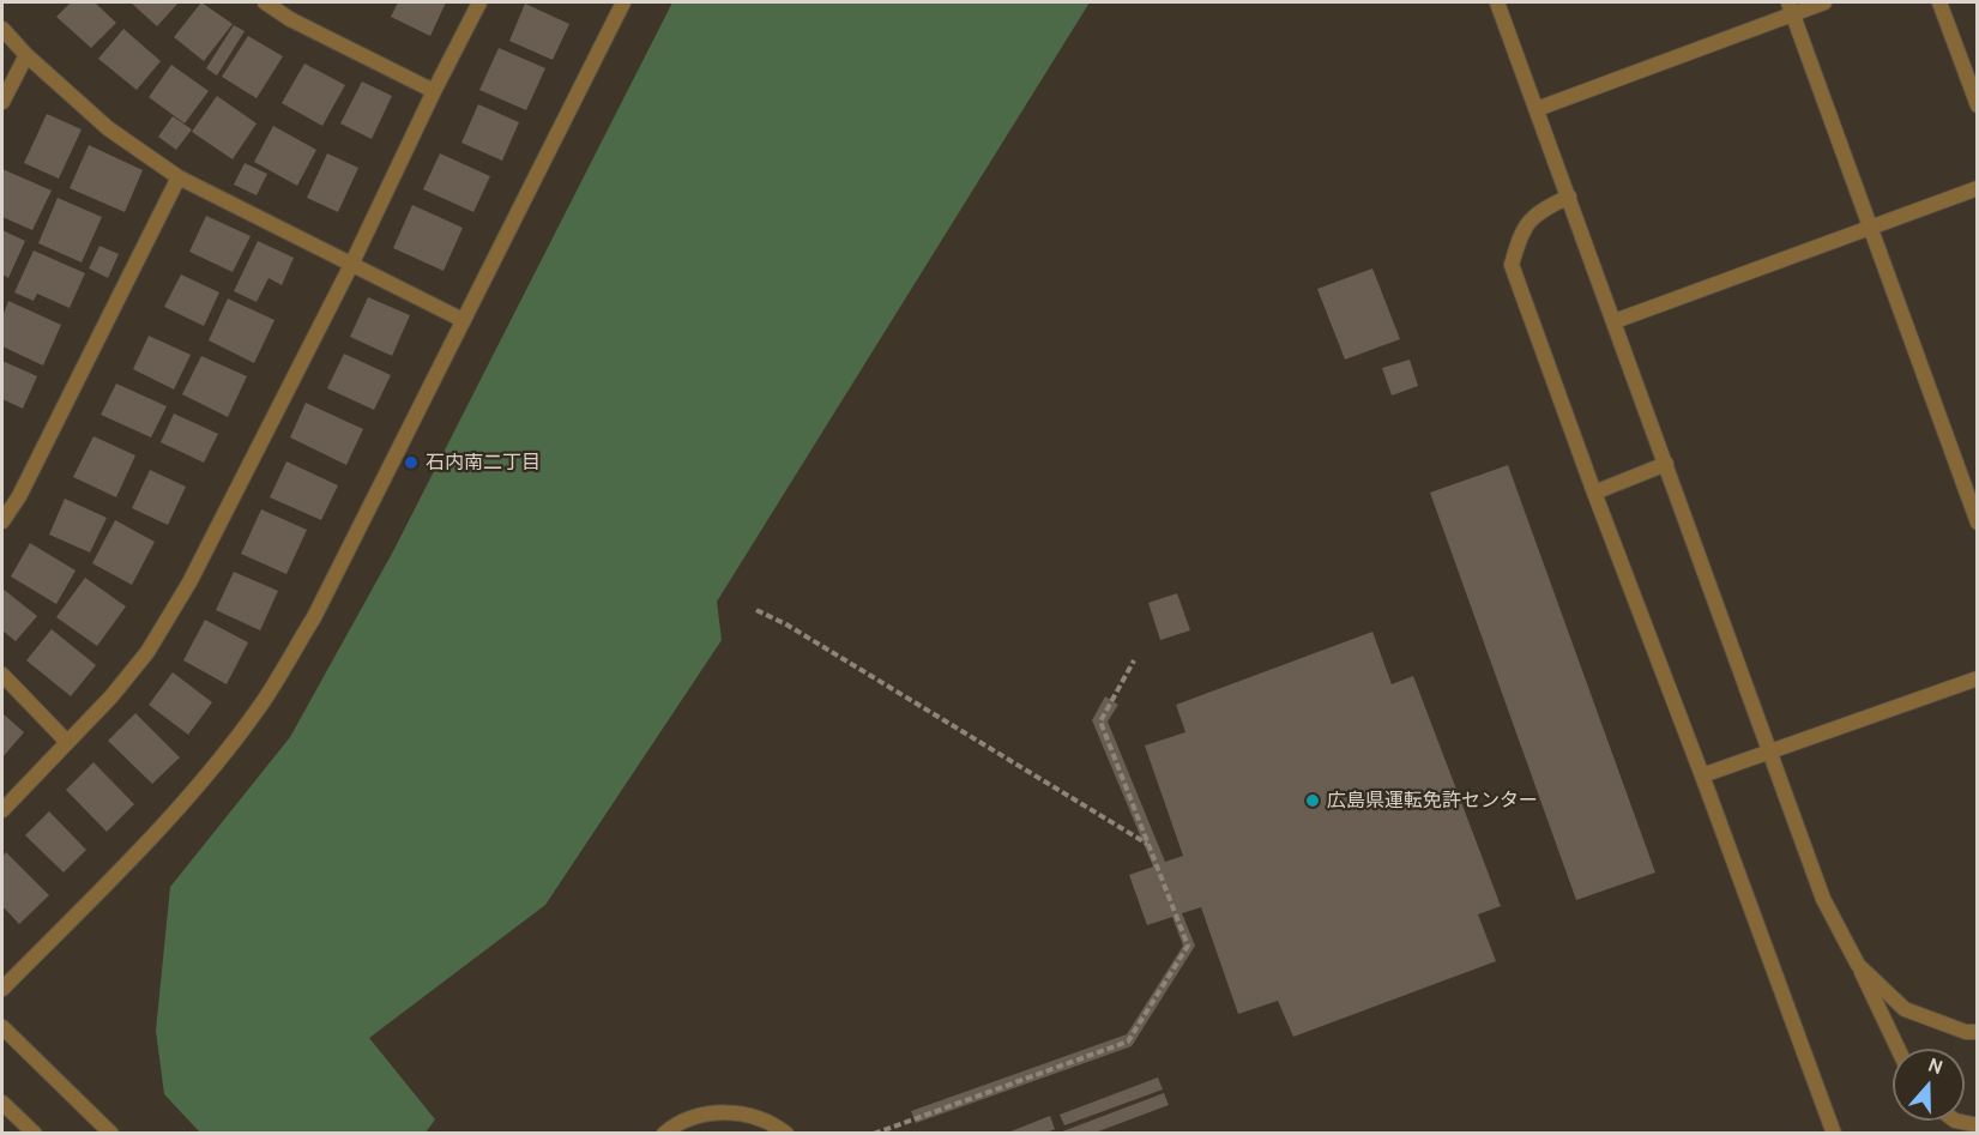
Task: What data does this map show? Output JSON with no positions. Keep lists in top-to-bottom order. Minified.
{"places":["石内南二丁目","広島県運転免許センター"],"north":"top"}
